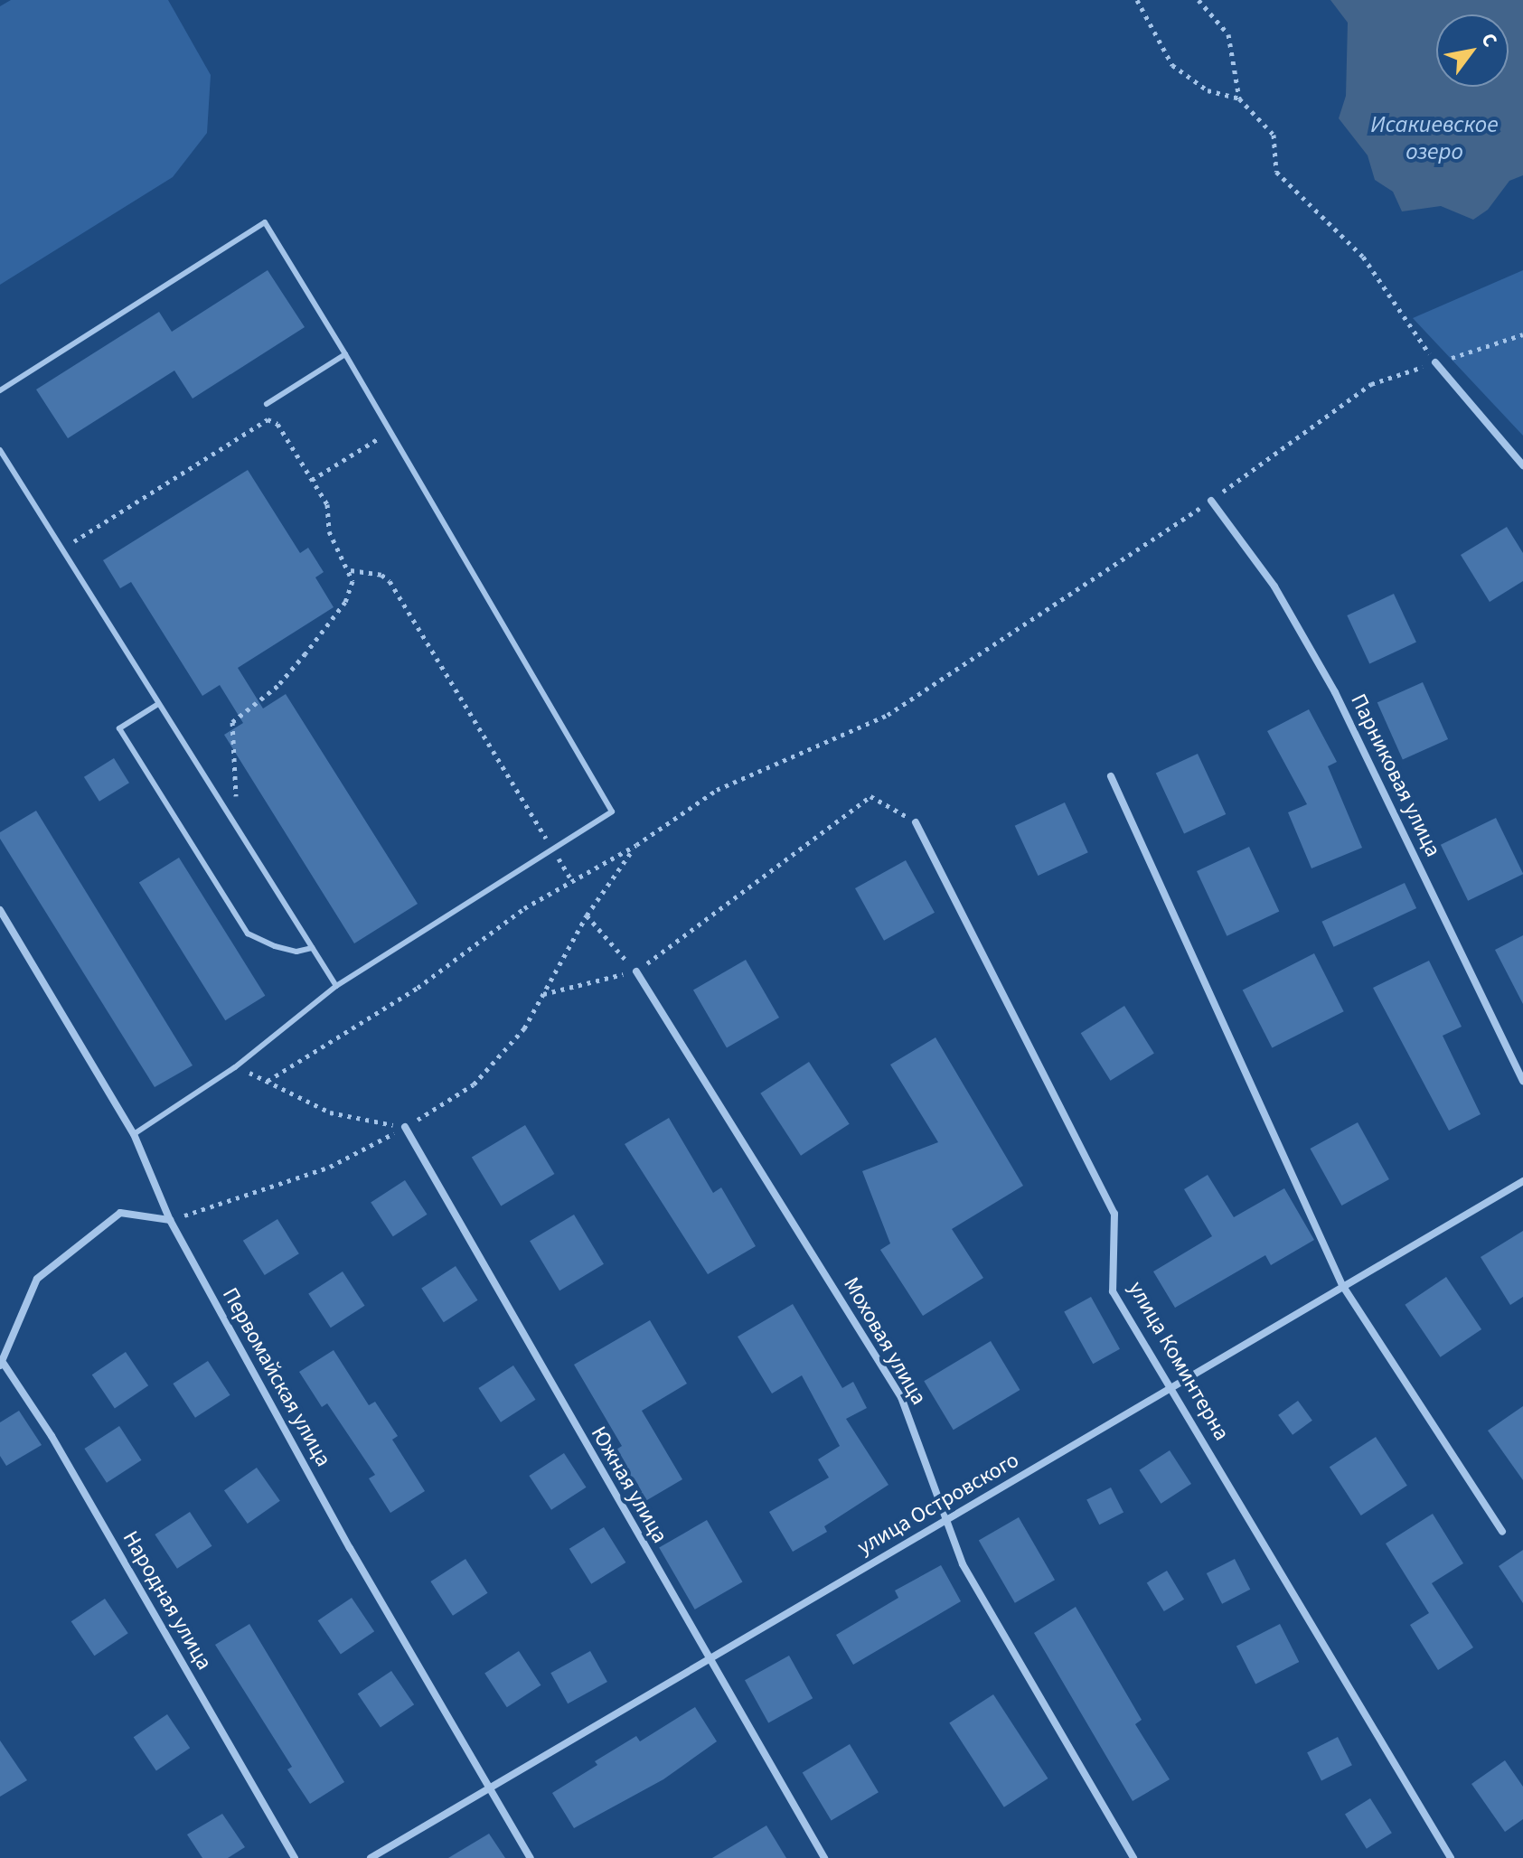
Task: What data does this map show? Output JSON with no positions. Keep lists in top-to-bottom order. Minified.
{"streets":{"street":["Парниковая улица","Моховая улица","улица Коминтерна","Первомайская улица","Южная улица","улица Островского","Народная улица"]},"crossings":[["Моховая улица","улица Островского"],["улица Коминтерна","улица Островского"],["Первомайская улица","улица Островского"],["Южная улица","улица Островского"]],"water":["Исакиевское озеро"],"north":"top right"}
